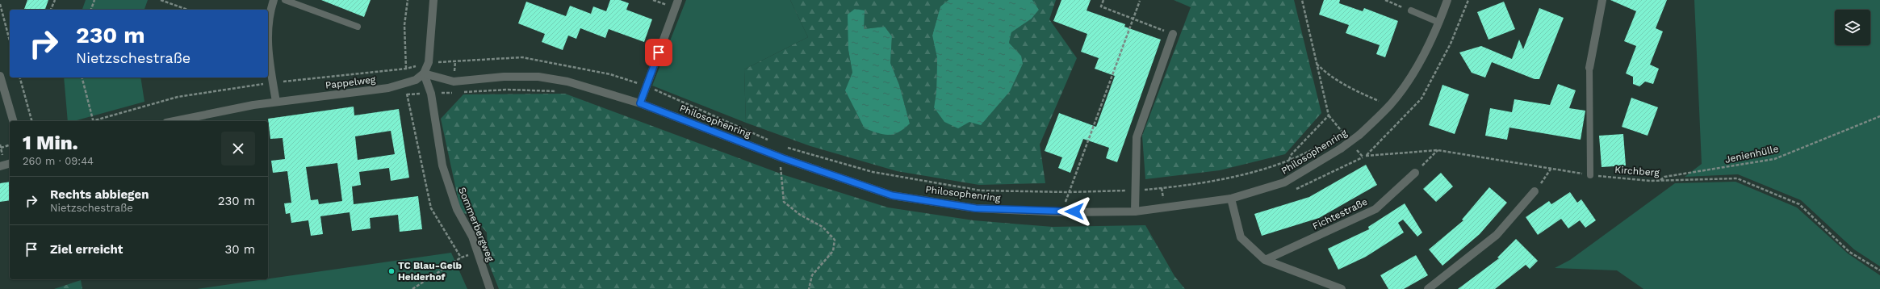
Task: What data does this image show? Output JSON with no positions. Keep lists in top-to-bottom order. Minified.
{"streets":{"street":["Pappelweg","Philosophenring","Fichtestraße","Sommerbergweg"],"path":["Jenienhülle","Kirchberg"]},"crossings":[["Pappelweg","Philosophenring"],["Pappelweg","Sommerbergweg"],["Philosophenring","Sommerbergweg"],["Jenienhülle","Kirchberg"]],"places":["TC Blau-Gelb Heiderhof"],"page":{"turn":["230 m","Nietzschestraße"],"heading":["1 Min.","260 m · 09:44"],"list":[{"name":"Rechts abbiegen","note":"Nietzschestraße","value":"230 m"},{"name":"Ziel erreicht","value":"30 m"}]}}
